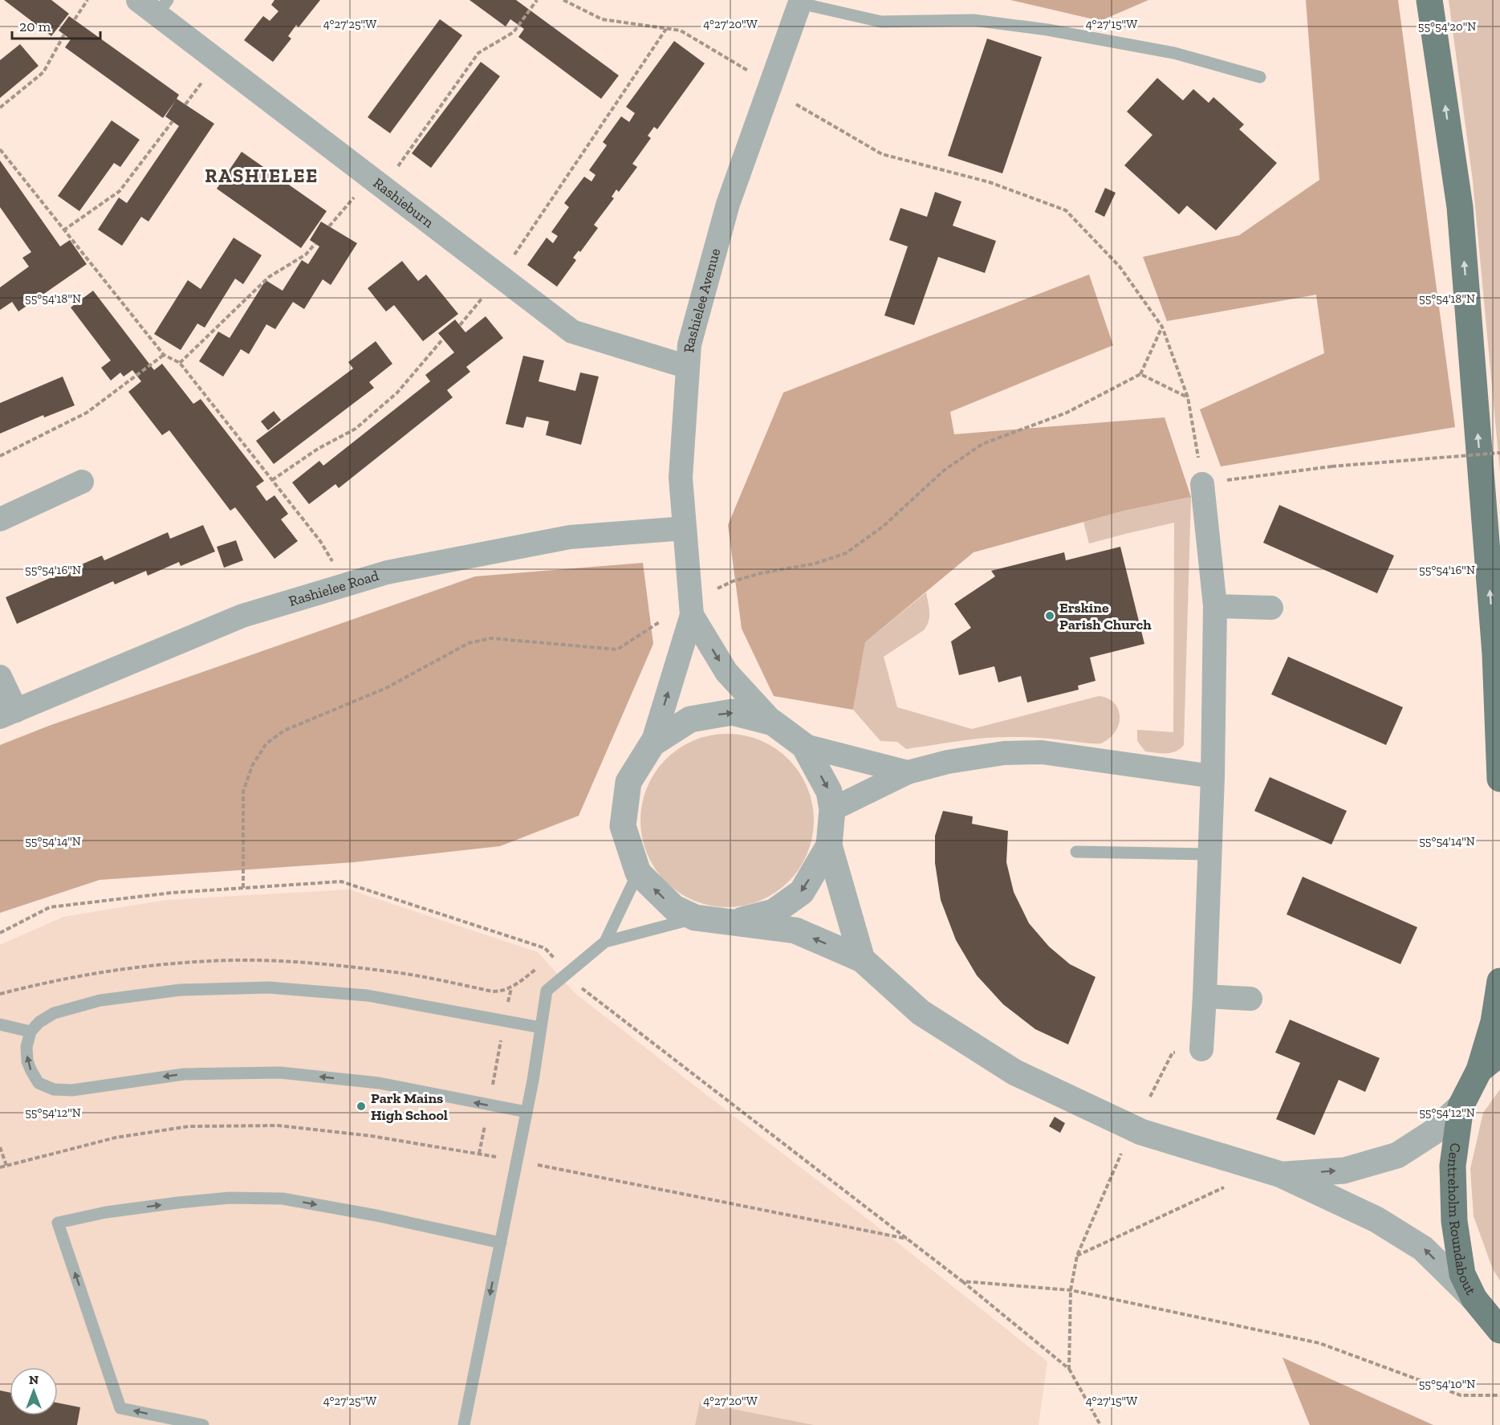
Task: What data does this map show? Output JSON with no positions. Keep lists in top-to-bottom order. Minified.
{"streets":{"main road":["Centreholm Roundabout"],"street":["Rashieburn","Rashielee Avenue","Rashielee Road"]},"crossings":[["Rashieburn","Rashielee Avenue"],["Rashielee Avenue","Rashielee Road"]],"districts":["RASHIELEE"],"places":["Erskine Parish Church","Park Mains High School"],"scale_bar":"20 m","north":"top","coordinates":["4°27'25\"W","4°27'20\"W","4°27'15\"W","55°54'20\"N","55°54'18\"N","55°54'16\"N","55°54'14\"N","55°54'12\"N","55°54'10\"N"]}
